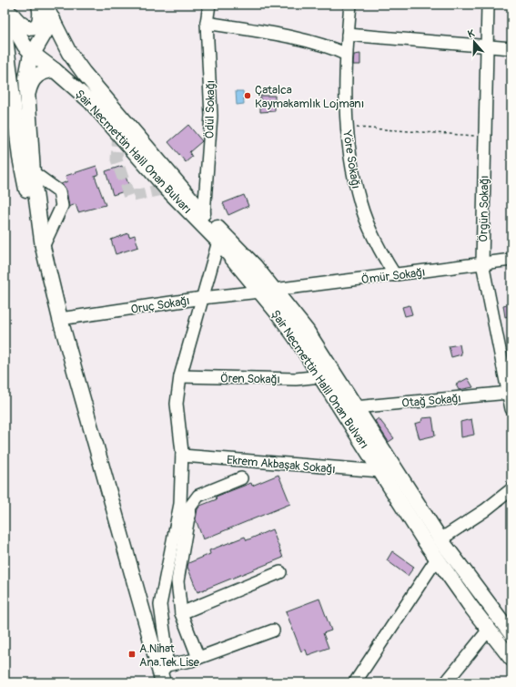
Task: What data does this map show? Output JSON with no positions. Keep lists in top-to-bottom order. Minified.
{"streets":{"main road":["Şair Necmettin Halil Onan Bulvarı"],"street":["Ödül Sokağı","Yöre Sokağı","Örgün Sokağı","Ömür Sokağı","Oruç Sokağı","Ören Sokağı","Otağ Sokağı","Ekrem Akbaşak Sokağı"]},"crossings":[["Ödül Sokağı","Şair Necmettin Halil Onan Bulvarı"],["Şair Necmettin Halil Onan Bulvarı","Ömür Sokağı"],["Şair Necmettin Halil Onan Bulvarı","Oruç Sokağı"],["Şair Necmettin Halil Onan Bulvarı","Ören Sokağı"],["Şair Necmettin Halil Onan Bulvarı","Otağ Sokağı"],["Şair Necmettin Halil Onan Bulvarı","Ekrem Akbaşak Sokağı"],["Yöre Sokağı","Ömür Sokağı"],["Örgün Sokağı","Ömür Sokağı"],["Örgün Sokağı","Otağ Sokağı"],["Ömür Sokağı","Oruç Sokağı"]],"places":{"other":["Çatalca Kaymakamlık Lojmanı"],"transit":["A.Nihat Ana.Tek.Lise"]},"north":"top"}
